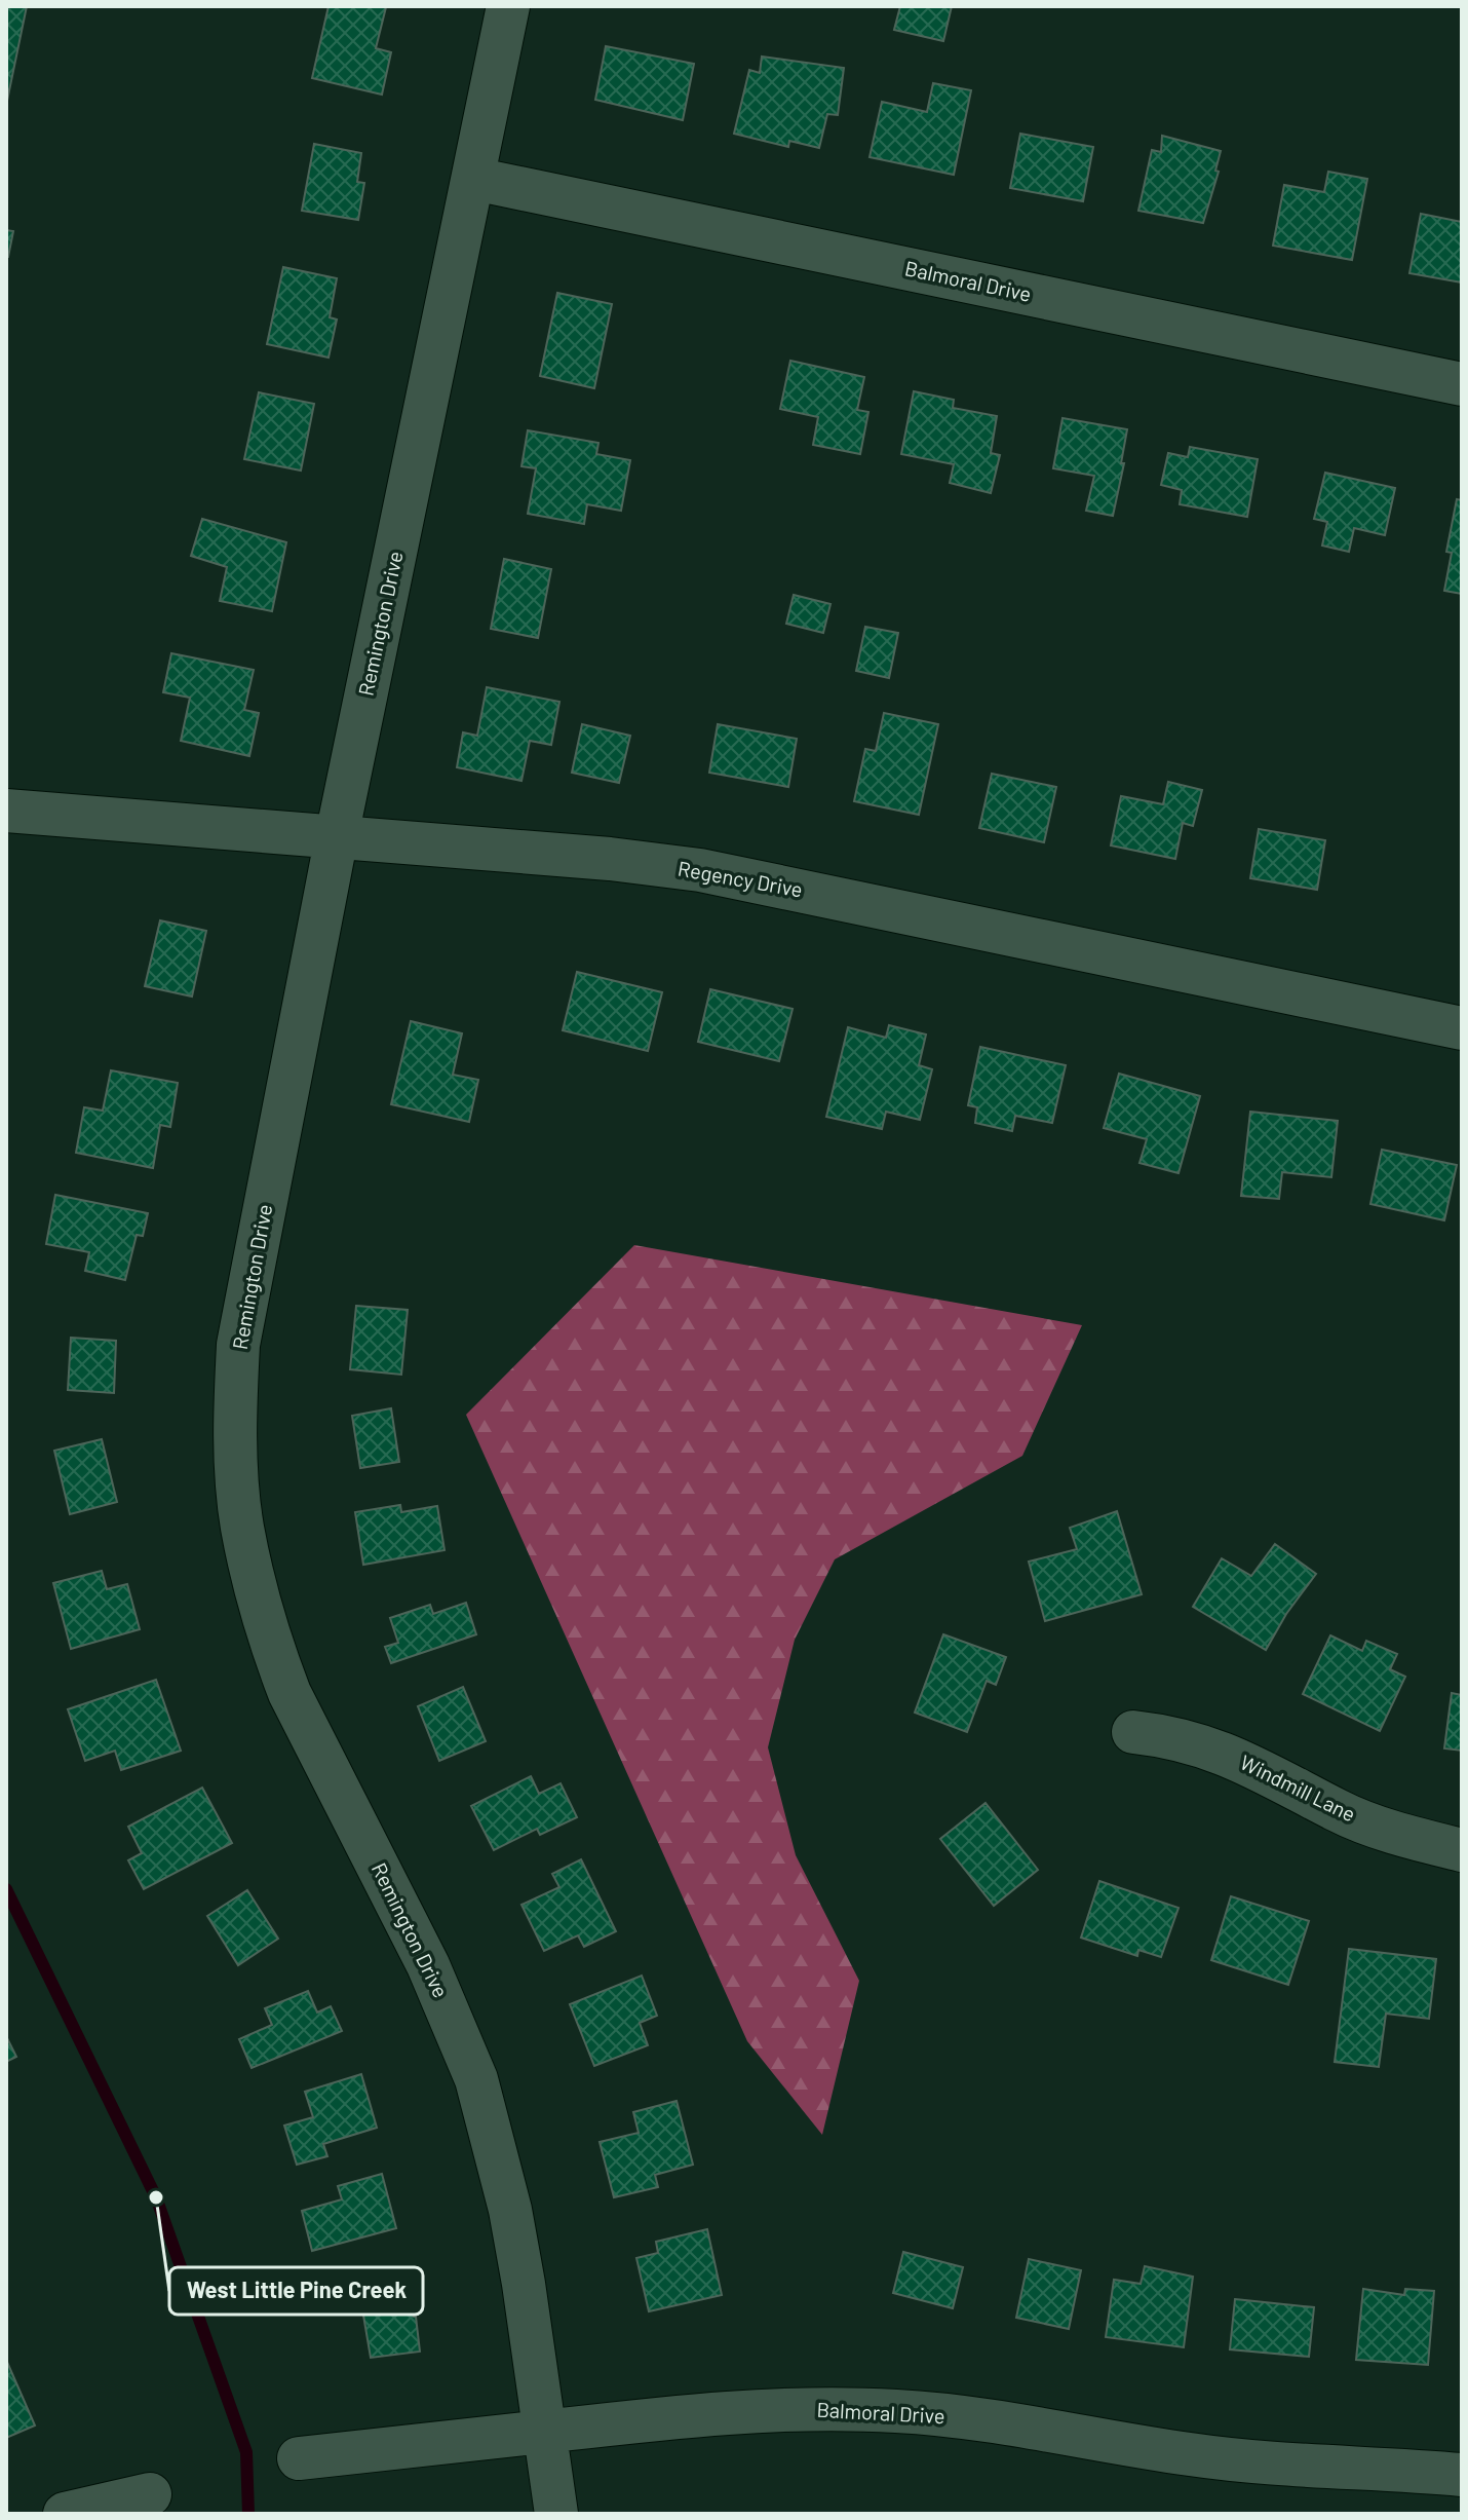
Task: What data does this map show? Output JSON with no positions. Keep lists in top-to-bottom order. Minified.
{"streets":{"street":["Balmoral Drive","Remington Drive","Regency Drive","Windmill Lane"]},"crossings":[["Balmoral Drive","Remington Drive"],["Remington Drive","Regency Drive"]],"places":["West Little Pine Creek"]}
